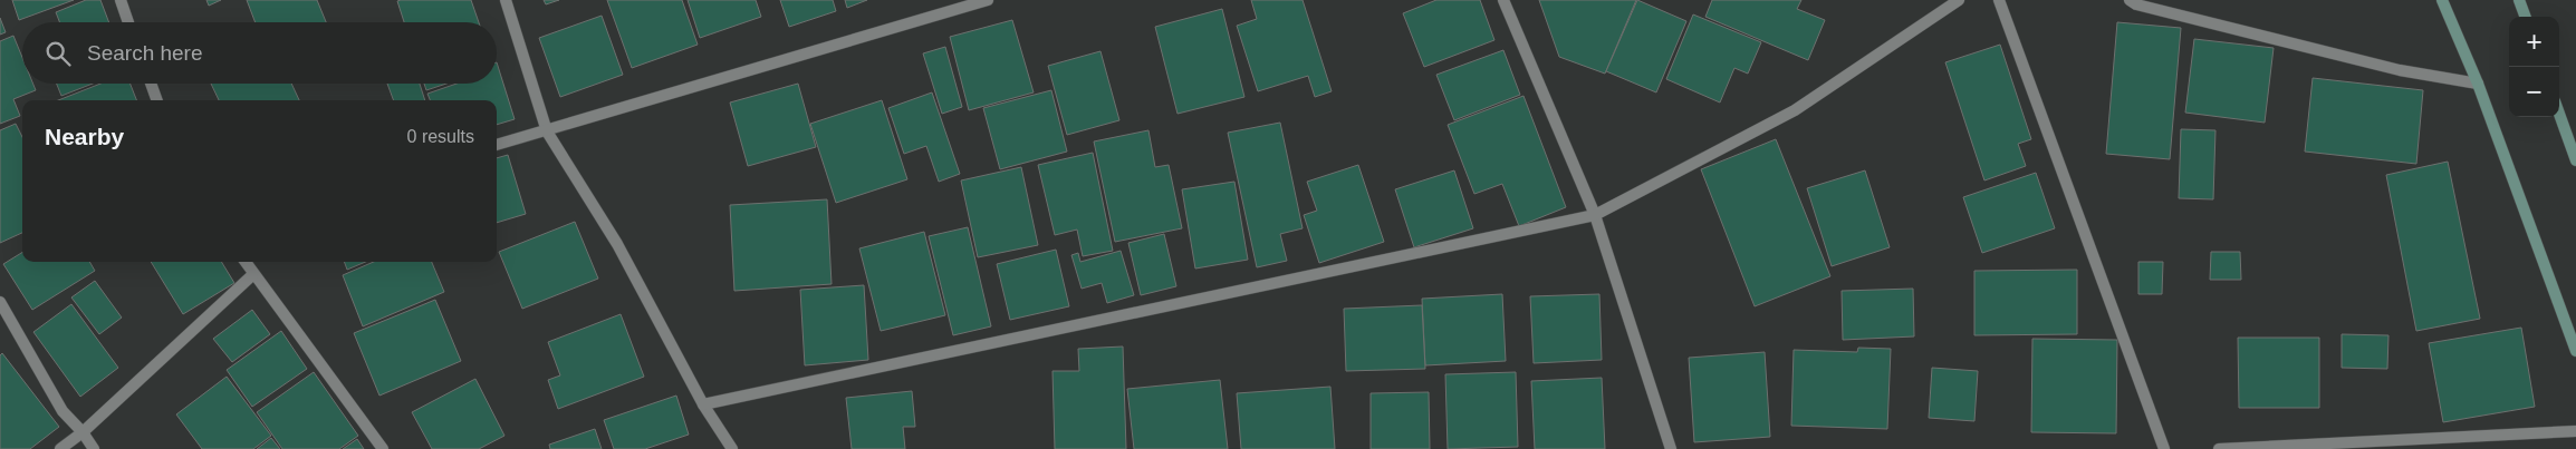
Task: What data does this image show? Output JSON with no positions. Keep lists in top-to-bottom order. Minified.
{"page":{"map_buttons":["+","−"],"search":"Search here","heading":["Nearby","0 results"]}}
